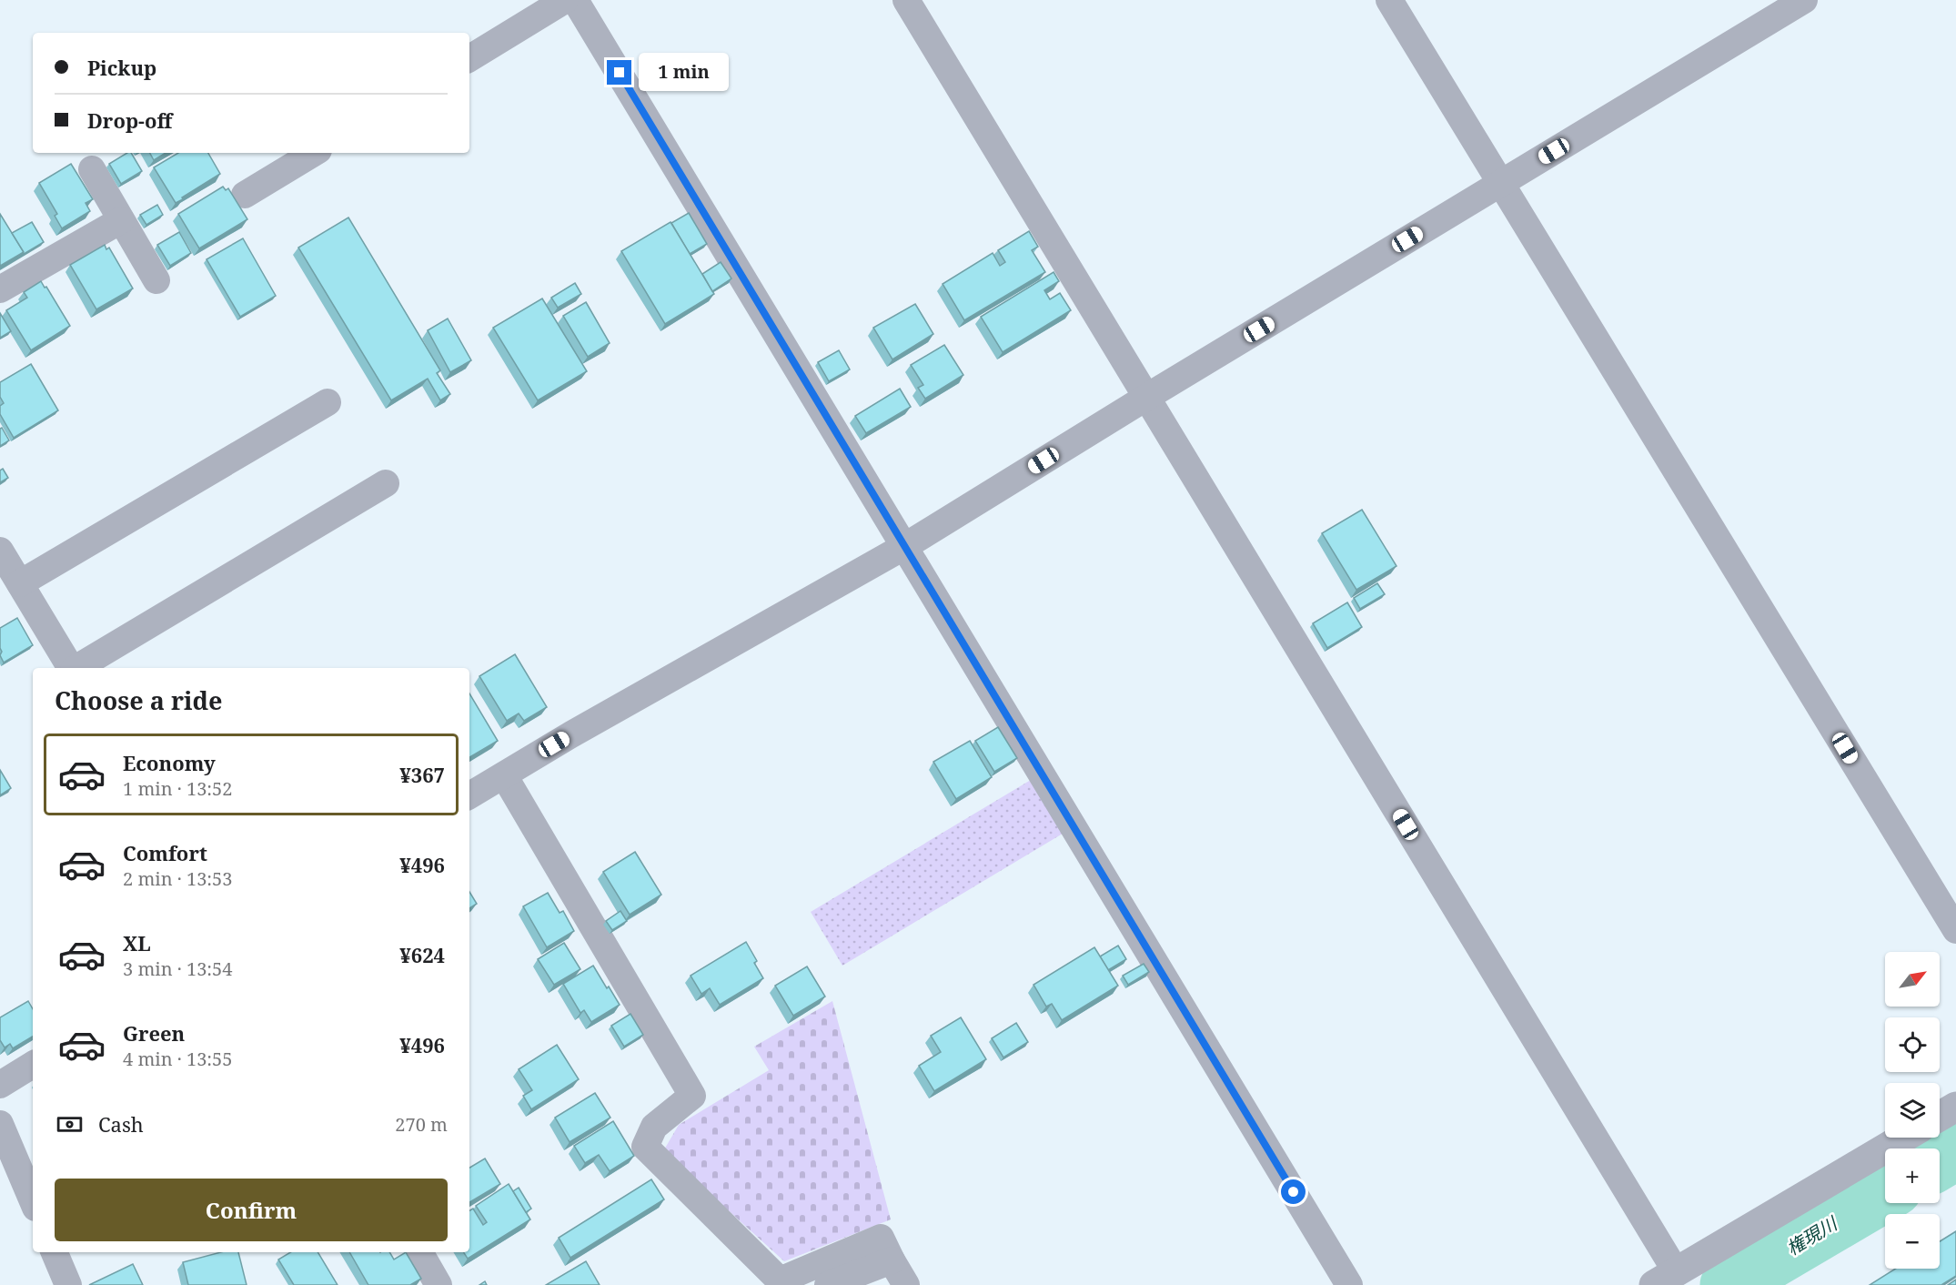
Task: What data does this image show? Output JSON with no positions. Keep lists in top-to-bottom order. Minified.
{"water":["権現川"],"north":"top right","page":{"banner":["Pickup","Drop-off"],"bubble":"1 min","heading":"Choose a ride","list":[{"name":"Economy","note":"1 min · 13:52","value":"¥367"},{"name":"Comfort","note":"2 min · 13:53","value":"¥496"},{"name":"XL","note":"3 min · 13:54","value":"¥624"},{"name":"Green","note":"4 min · 13:55","value":"¥496"}],"map_buttons":["+","−"],"pay":["Cash","270 m"],"buttons":"Confirm"}}
